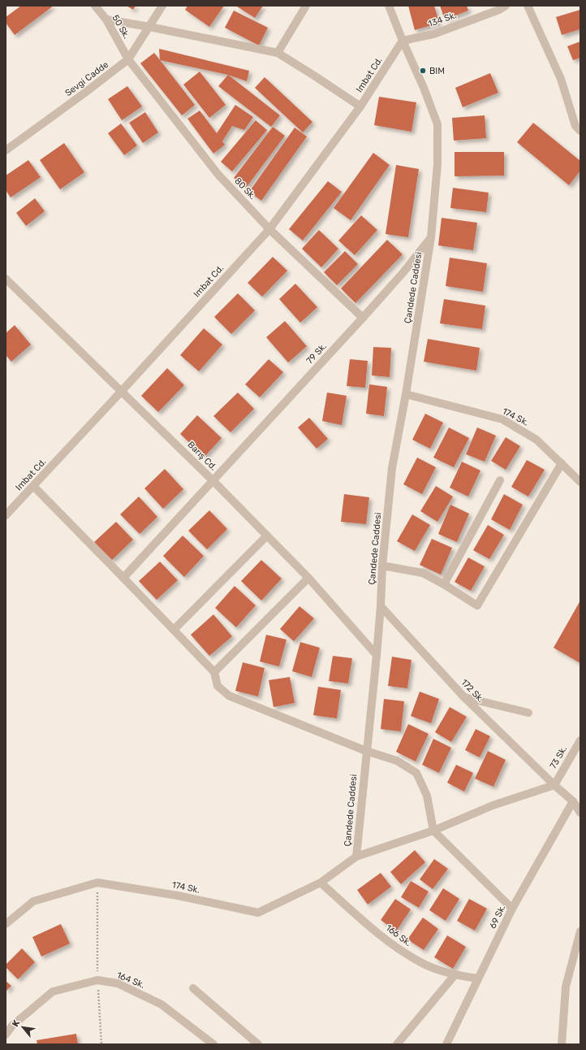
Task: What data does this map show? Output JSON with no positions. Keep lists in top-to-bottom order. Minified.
{"streets":{"street":["134 Sk.","50 Sk.","Imbat Cd.","Sevgi Cadde","80 Sk.","Çandede Caddesi","79 Sk.","174 Sk.","Barış Cd.","172 Sk.","73 Sk.","69 Sk.","166 Sk.","164 Sk."]},"crossings":[["134 Sk.","Imbat Cd."],["134 Sk.","Çandede Caddesi"],["50 Sk.","Sevgi Cadde"],["50 Sk.","80 Sk."],["Imbat Cd.","80 Sk."],["Imbat Cd.","Çandede Caddesi"],["Imbat Cd.","Barış Cd."],["Sevgi Cadde","80 Sk."],["80 Sk.","79 Sk."],["Çandede Caddesi","79 Sk."],["Çandede Caddesi","174 Sk."],["Çandede Caddesi","Barış Cd."],["Çandede Caddesi","172 Sk."],["Çandede Caddesi","73 Sk."],["79 Sk.","Barış Cd."],["174 Sk.","166 Sk."],["172 Sk.","73 Sk."],["69 Sk.","166 Sk."]],"places":["BIM"],"north":"top left"}
